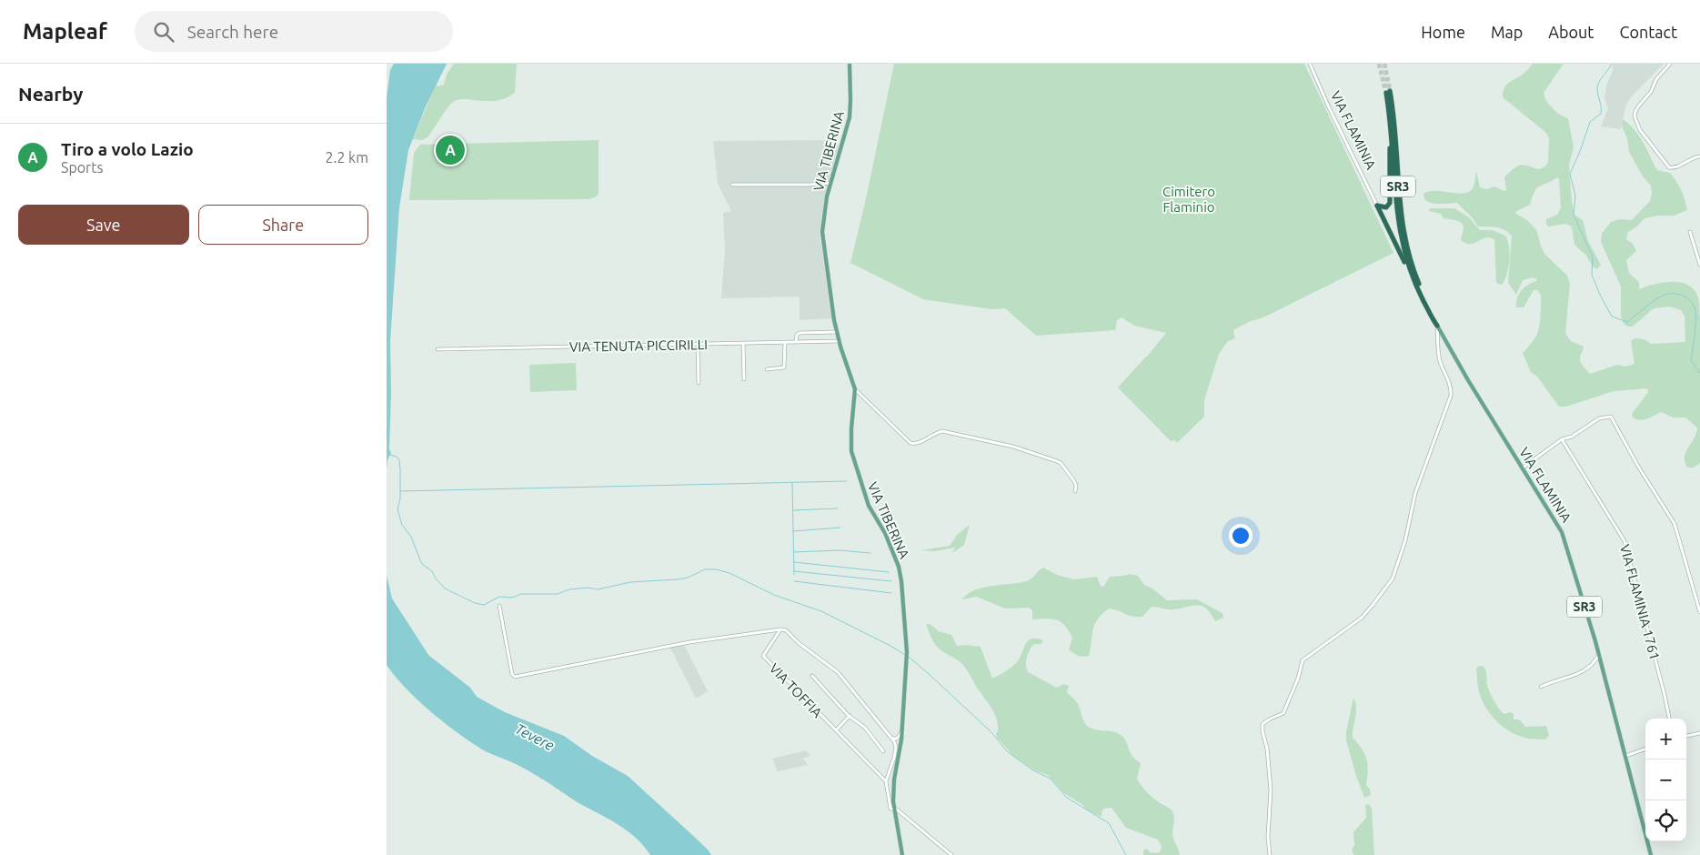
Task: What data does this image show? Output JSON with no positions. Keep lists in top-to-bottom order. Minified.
{"streets":{"highway":["VIA FLAMINIA","SR3"],"main road":["VIA TIBERINA"],"street":["VIA TENUTA PICCIRILLI","VIA FLAMINIA 1761","VIA TOFFIA"]},"crossings":[["VIA TIBERINA","VIA TENUTA PICCIRILLI"]],"water":["Tevere"],"parks":["Cimitero Flaminio"],"page":{"header":"Mapleaf","search":"Search here","nav":["Home","Map","About","Contact"],"heading":"Nearby","list":[{"mark":"A","name":"Tiro a volo Lazio","note":"Sports","value":"2.2 km"}],"pins":"A","buttons":["Save","Share"],"map_buttons":["+","−"]}}
